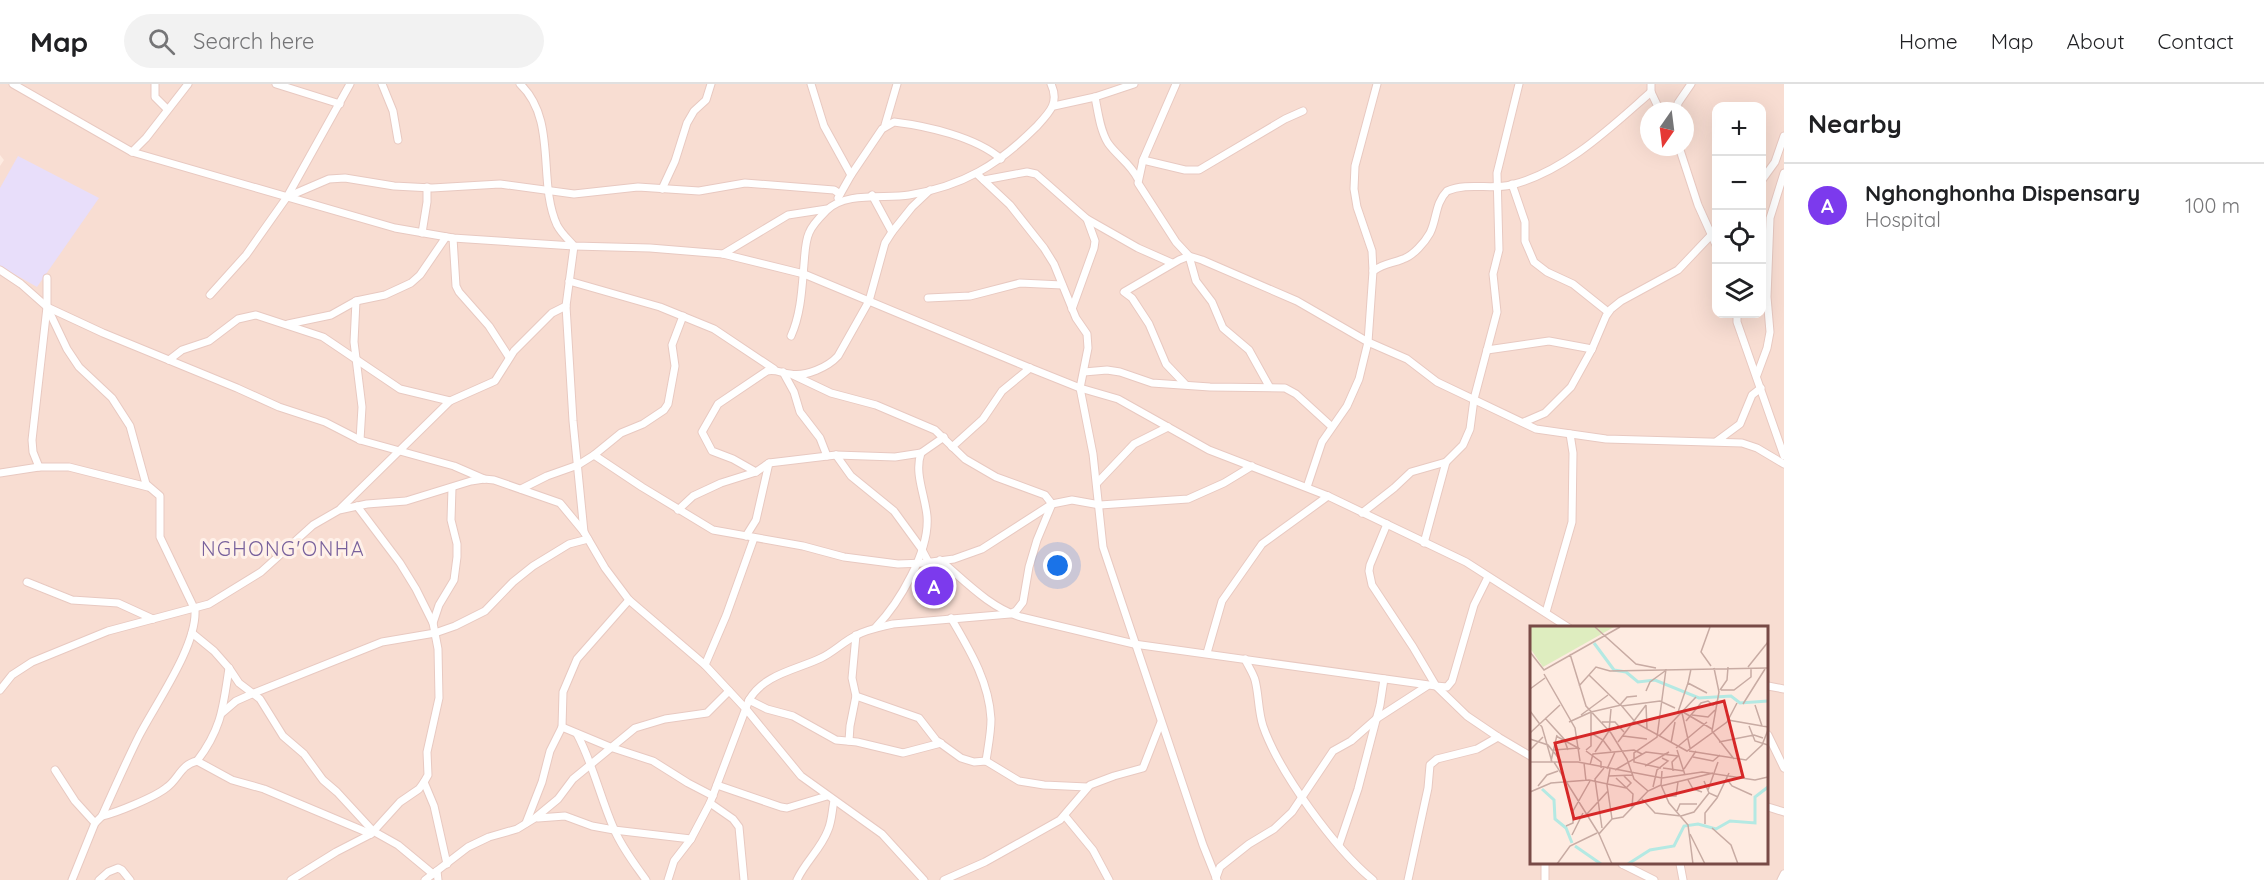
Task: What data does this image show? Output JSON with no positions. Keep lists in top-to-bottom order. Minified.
{"districts":["NGHONG'ONHA"],"north":"bottom","page":{"header":"Map","search":"Search here","nav":["Home","Map","About","Contact"],"heading":"Nearby","map_buttons":["+","−"],"list":[{"mark":"A","name":"Nghonghonha Dispensary","note":"Hospital","value":"100 m"}],"pins":"A"}}
